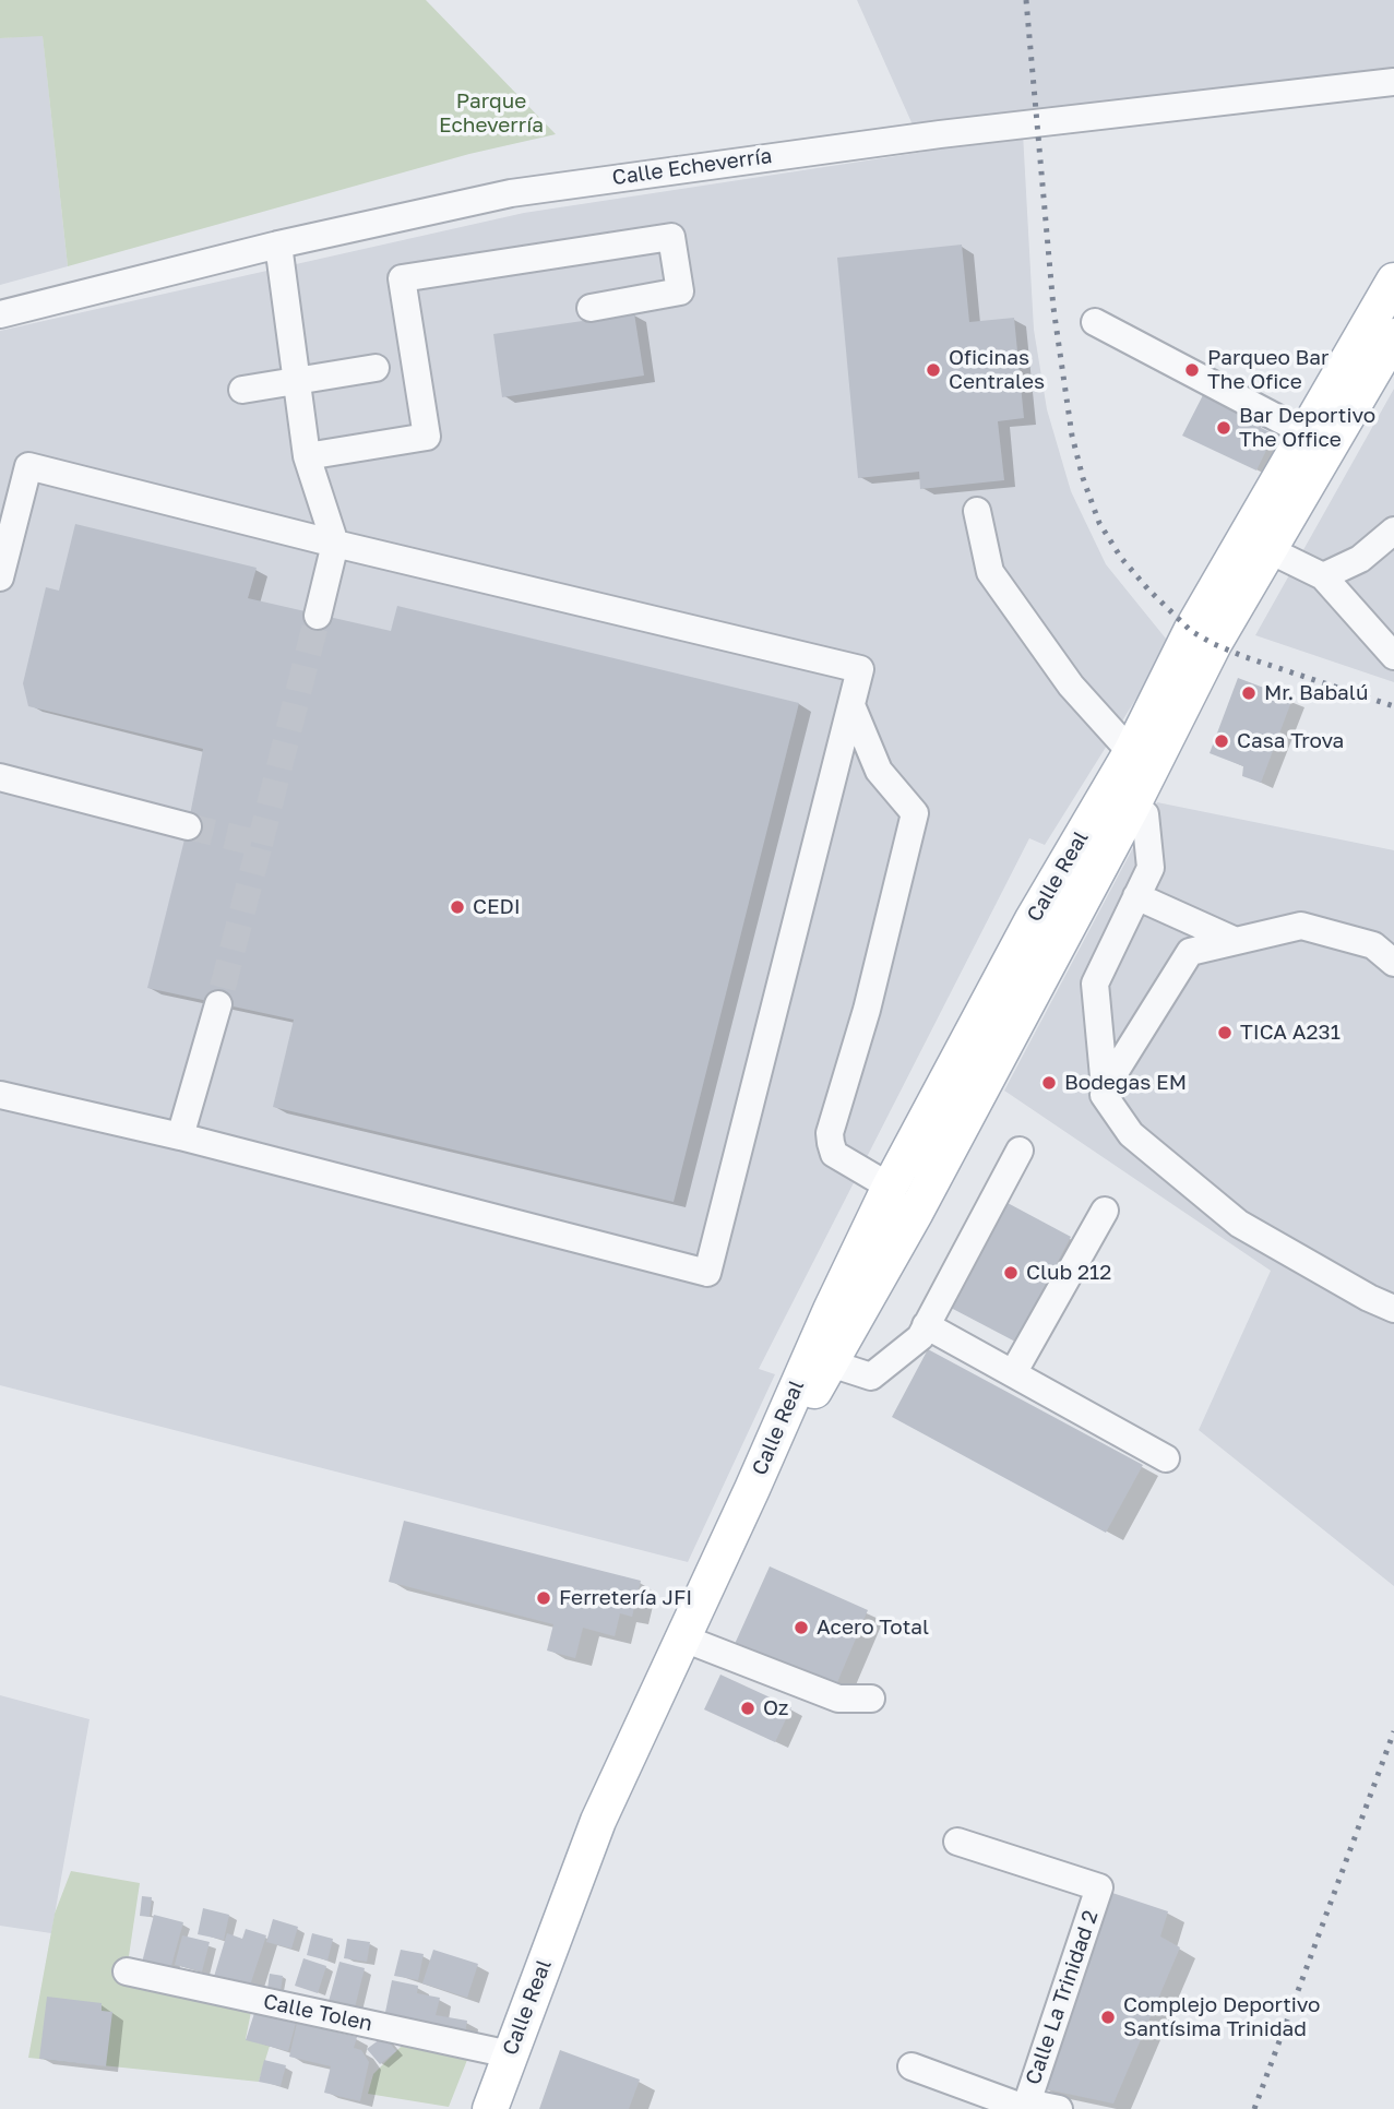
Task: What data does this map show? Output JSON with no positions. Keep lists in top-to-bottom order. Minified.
{"streets":{"main road":["Calle Real"],"street":["Calle Echeverría","Calle La Trinidad 2","Calle Tolen"]},"crossings":[["Calle Real","Calle Tolen"]],"parks":["Parque Echeverría"],"places":["Oficinas Centrales","Parqueo Bar The Ofice","Bar Deportivo The Office","Mr. Babalú","Casa Trova","CEDI","TICA A231","Bodegas EM","Club 212","Ferretería JFI","Acero Total","Oz","Complejo Deportivo Santísima Trinidad"]}
